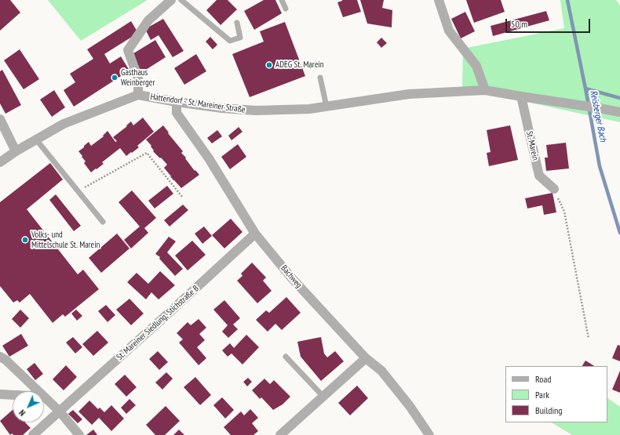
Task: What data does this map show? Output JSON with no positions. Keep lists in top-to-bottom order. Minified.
{"streets":{"street":["Hattendorf - St. Mareiner Straße","St.-Marein","Bachweg","St. Mareiner Siedlung, Stichstraße B"]},"crossings":[["Hattendorf - St. Mareiner Straße","St.-Marein"],["Hattendorf - St. Mareiner Straße","Bachweg"],["Bachweg","St. Mareiner Siedlung, Stichstraße B"]],"water":["Reisberger Bach"],"places":["ADEG St. Marein","Gasthaus Weinberger","Volks- und Mittelschule St. Marein"],"legend":["Road","Park","Building"],"scale_bar":"50 m","north":"bottom left"}
